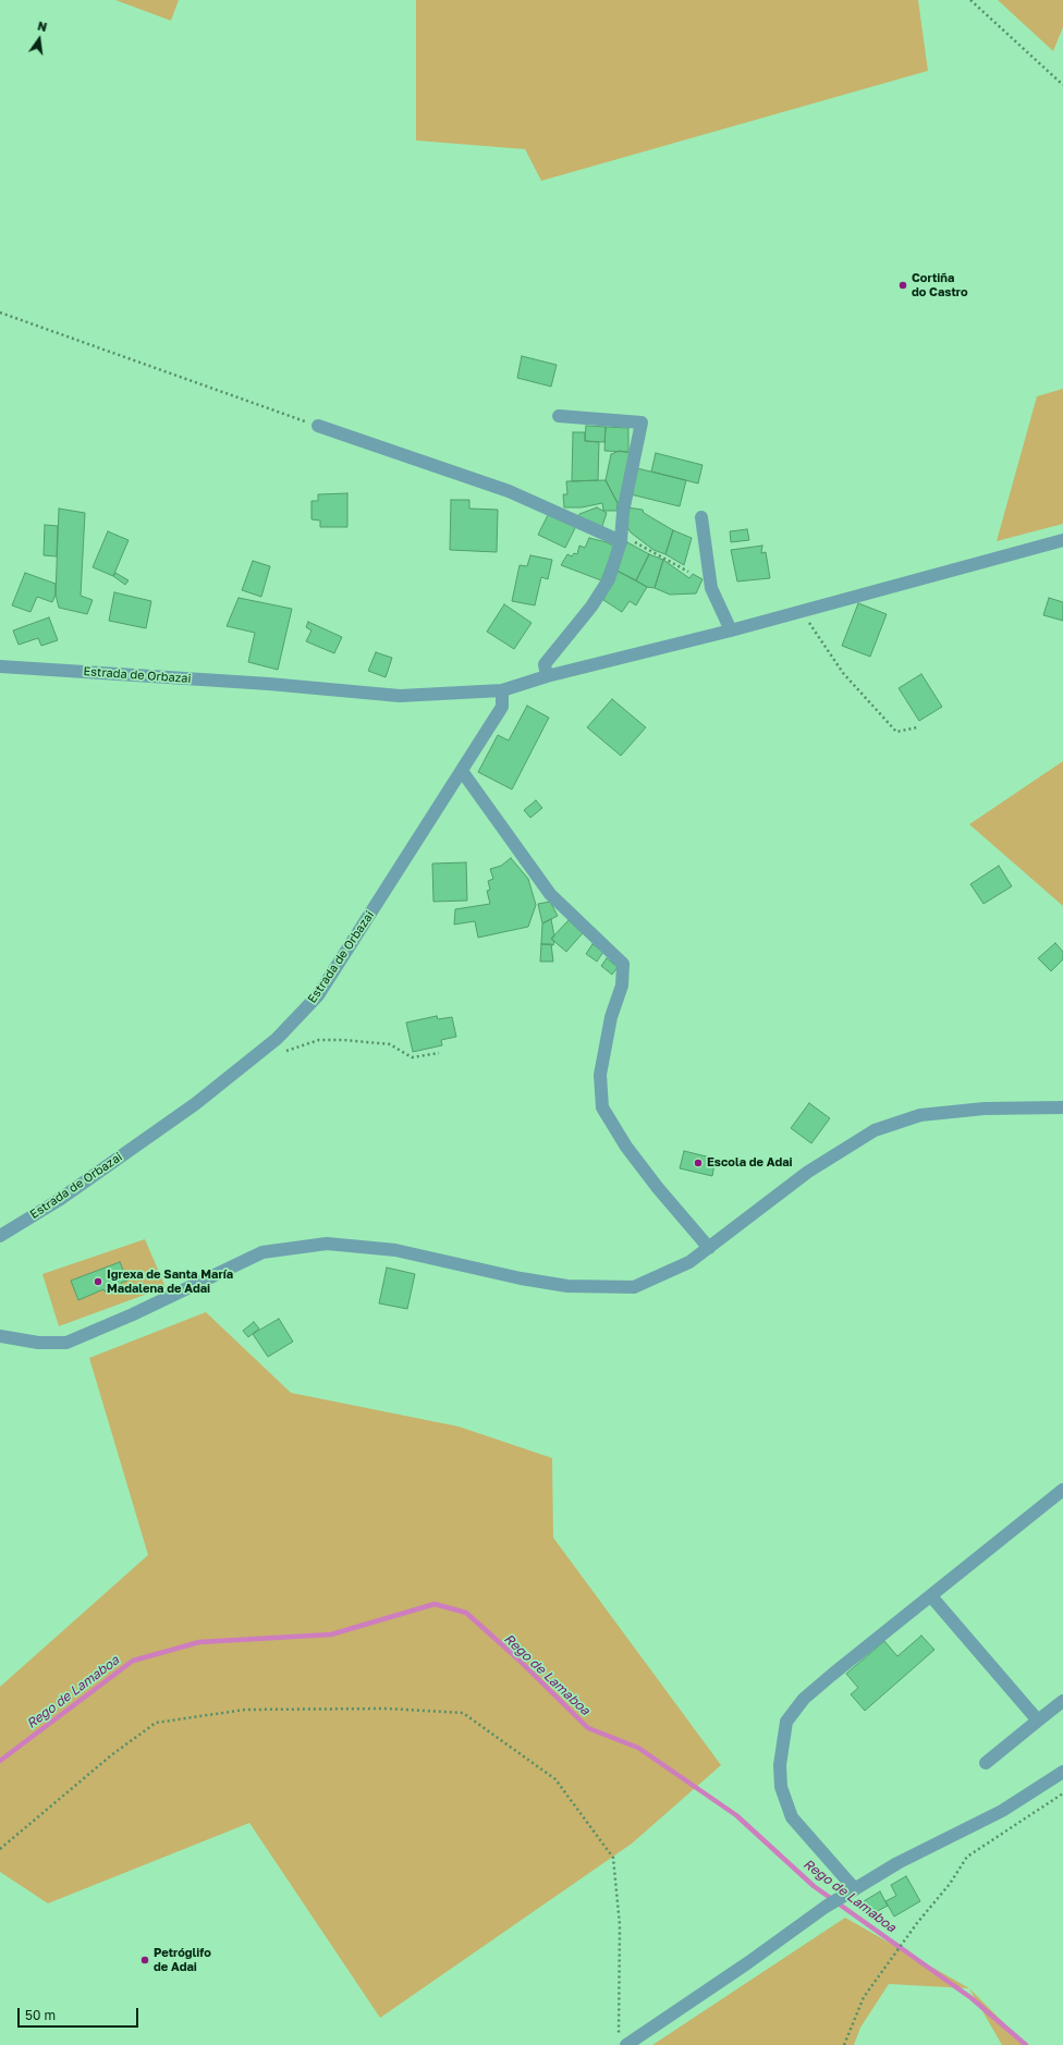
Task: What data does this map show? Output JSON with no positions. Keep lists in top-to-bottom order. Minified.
{"streets":{"street":["Estrada de Orbazai"]},"water":["Rego de Lamaboa"],"places":["Cortiña do Castro","Escola de Adai","Igrexa de Santa María Madalena de Adai","Petróglifo de Adai"],"scale_bar":"50 m","north":"top"}
